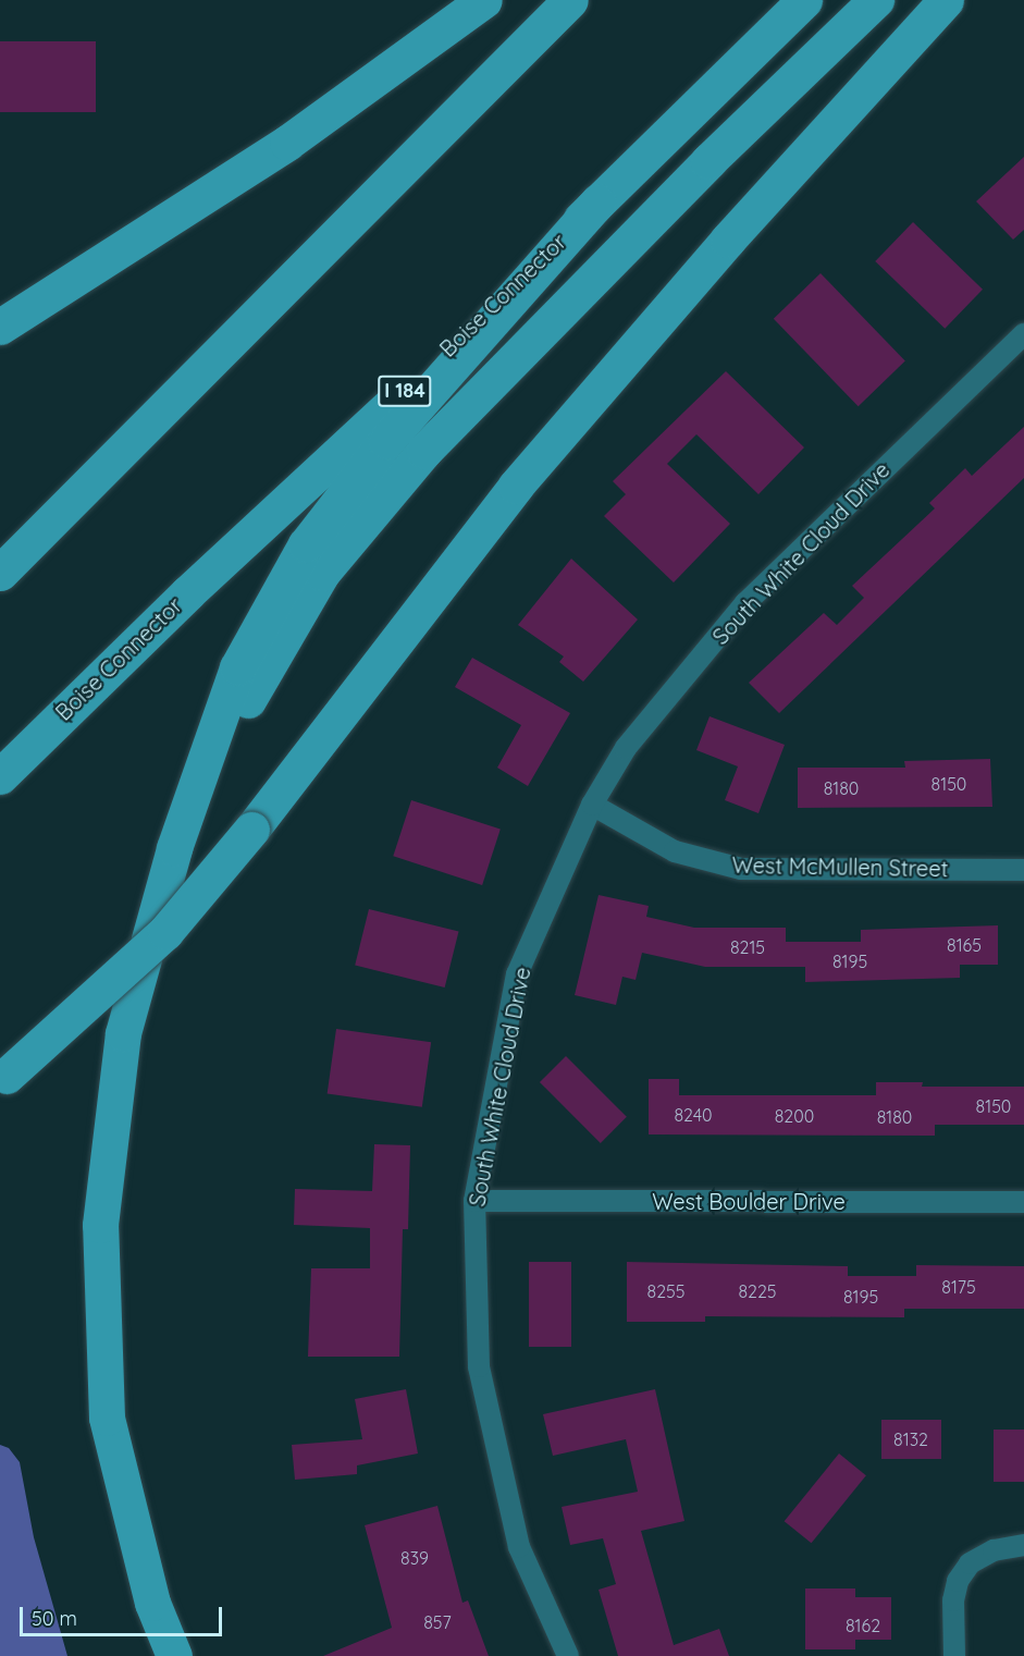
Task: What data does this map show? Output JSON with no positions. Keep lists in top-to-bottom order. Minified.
{"streets":{"highway":["Boise Connector","I 184"],"street":["South White Cloud Drive","West McMullen Street","West Boulder Drive"]},"crossings":[["South White Cloud Drive","West McMullen Street"],["South White Cloud Drive","West Boulder Drive"]],"house_numbers":["8150","8180","8165","8215","8195","8150","8240","8200","8180","8175","8255","8225","8195","8132","839","857","8162"],"scale_bar":"50 m"}
